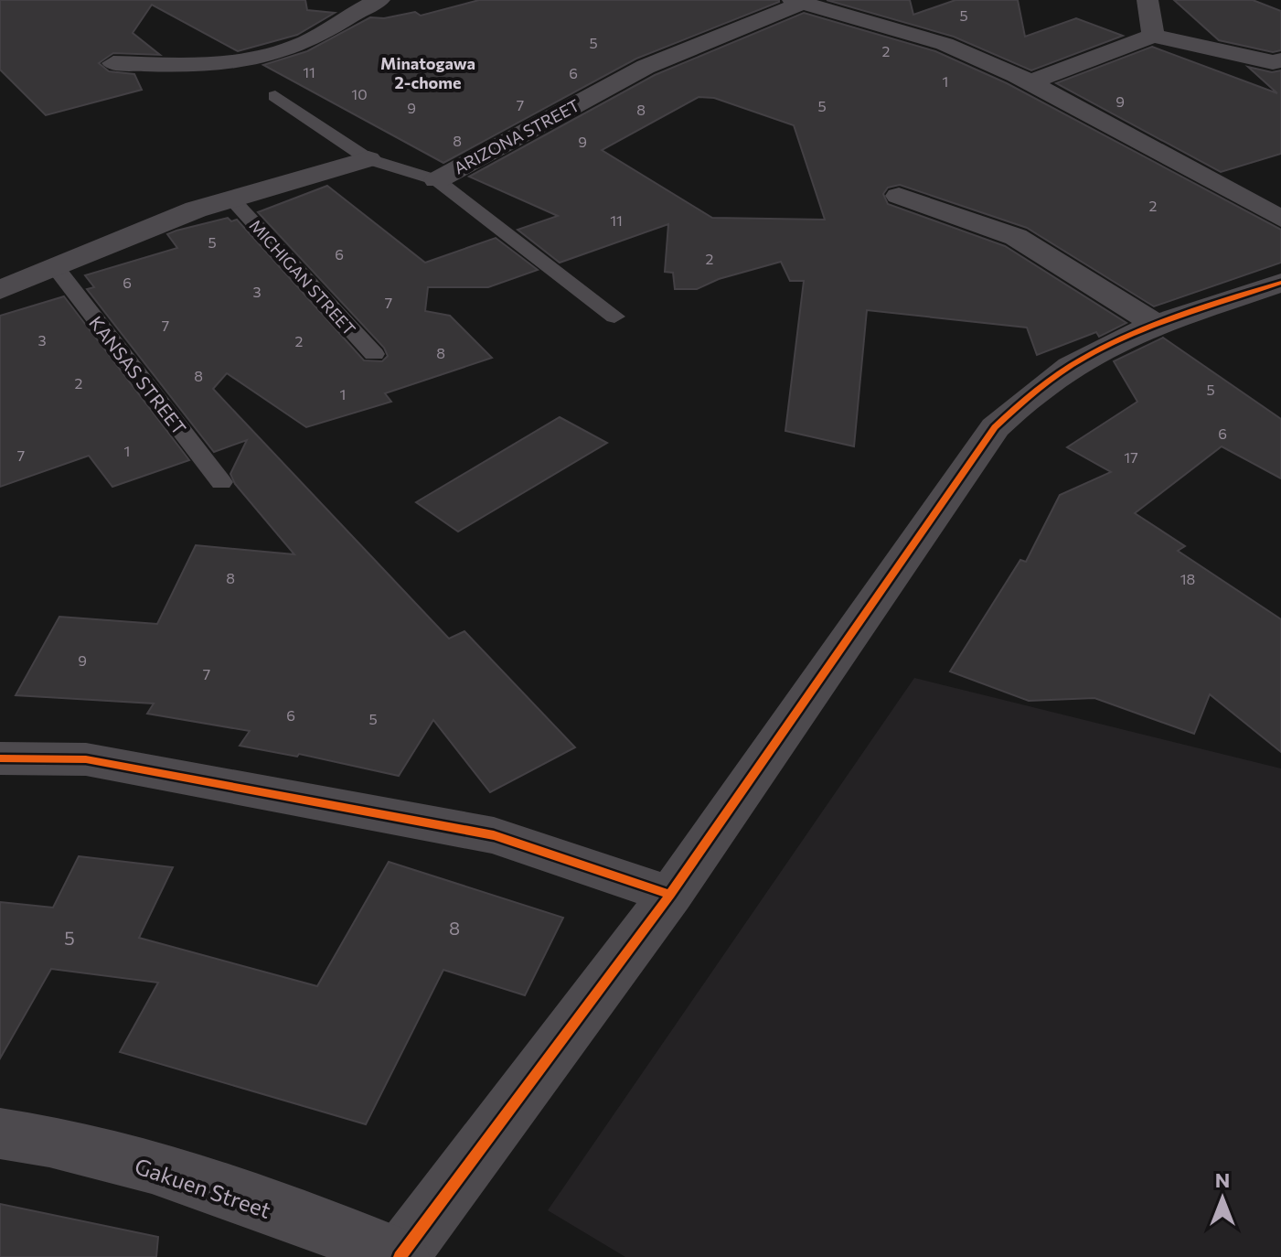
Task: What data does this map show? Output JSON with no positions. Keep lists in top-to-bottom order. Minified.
{"streets":{"street":["ARIZONA STREET","Gakuen Street"],"lane":["MICHIGAN STREET","KANSAS STREET"]},"districts":["Minatogawa 2-chome"],"house_numbers":["5","5","2","11","6","1","10","9","7","5","9","8","8","9","2","11","5","6","2","6","3","7","7","3","2","8","8","2","5","1","6","1","7","17","8","18","9","7","6","5","8","5"],"north":"top"}
